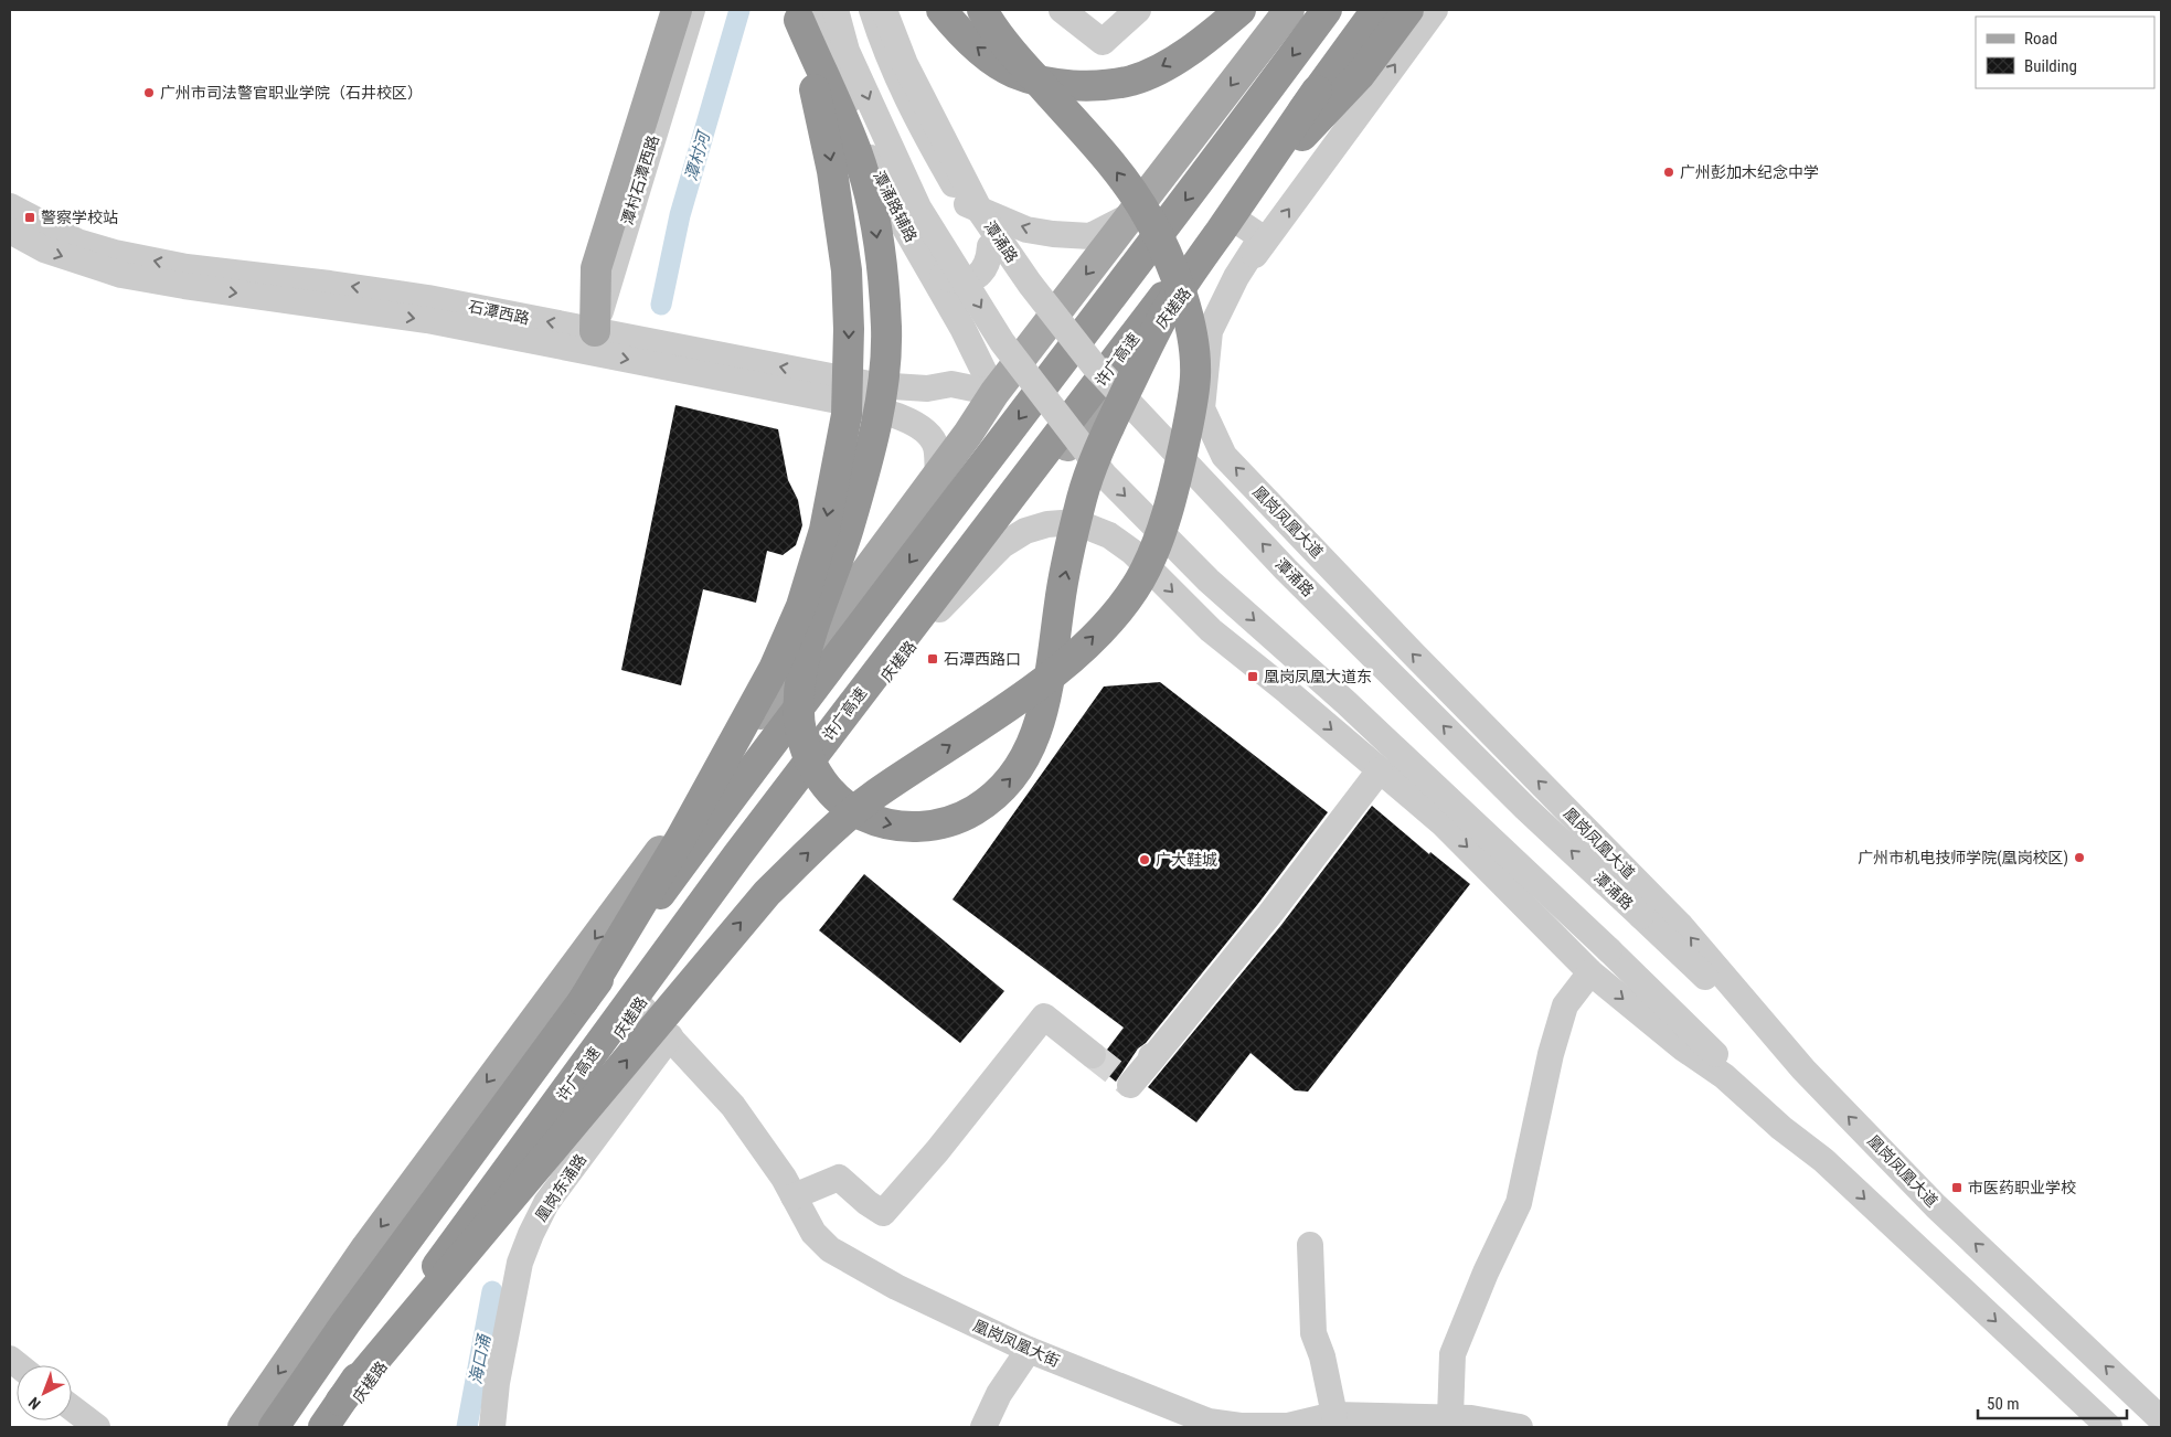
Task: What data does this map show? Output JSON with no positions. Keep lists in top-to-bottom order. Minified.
{"streets":{"highway":["许广高速"],"main road":["庆槎路"],"street":["潭村石潭西路","潭涌路辅路","潭涌路","石潭西路","凰岗凤凰大道","凰岗东涌路","凰岗凤凰大街"]},"crossings":[["潭村石潭西路","石潭西路"],["潭涌路辅路","石潭西路"],["潭涌路","凰岗凤凰大道"],["庆槎路","许广高速"],["庆槎路","凰岗凤凰大道"],["庆槎路","凰岗凤凰大街"],["凰岗东涌路","凰岗凤凰大街"]],"water":["潭村河","海口涌"],"places":{"other":["广州市司法警官职业学院（石井校区）","广州彭加木纪念中学","广州市机电技师学院(凰岗校区)","广大鞋城"],"transit":["警察学校站","石潭西路口","凰岗凤凰大道东","市医药职业学校"]},"legend":["Road","Building"],"scale_bar":"50 m","north":"bottom left"}
